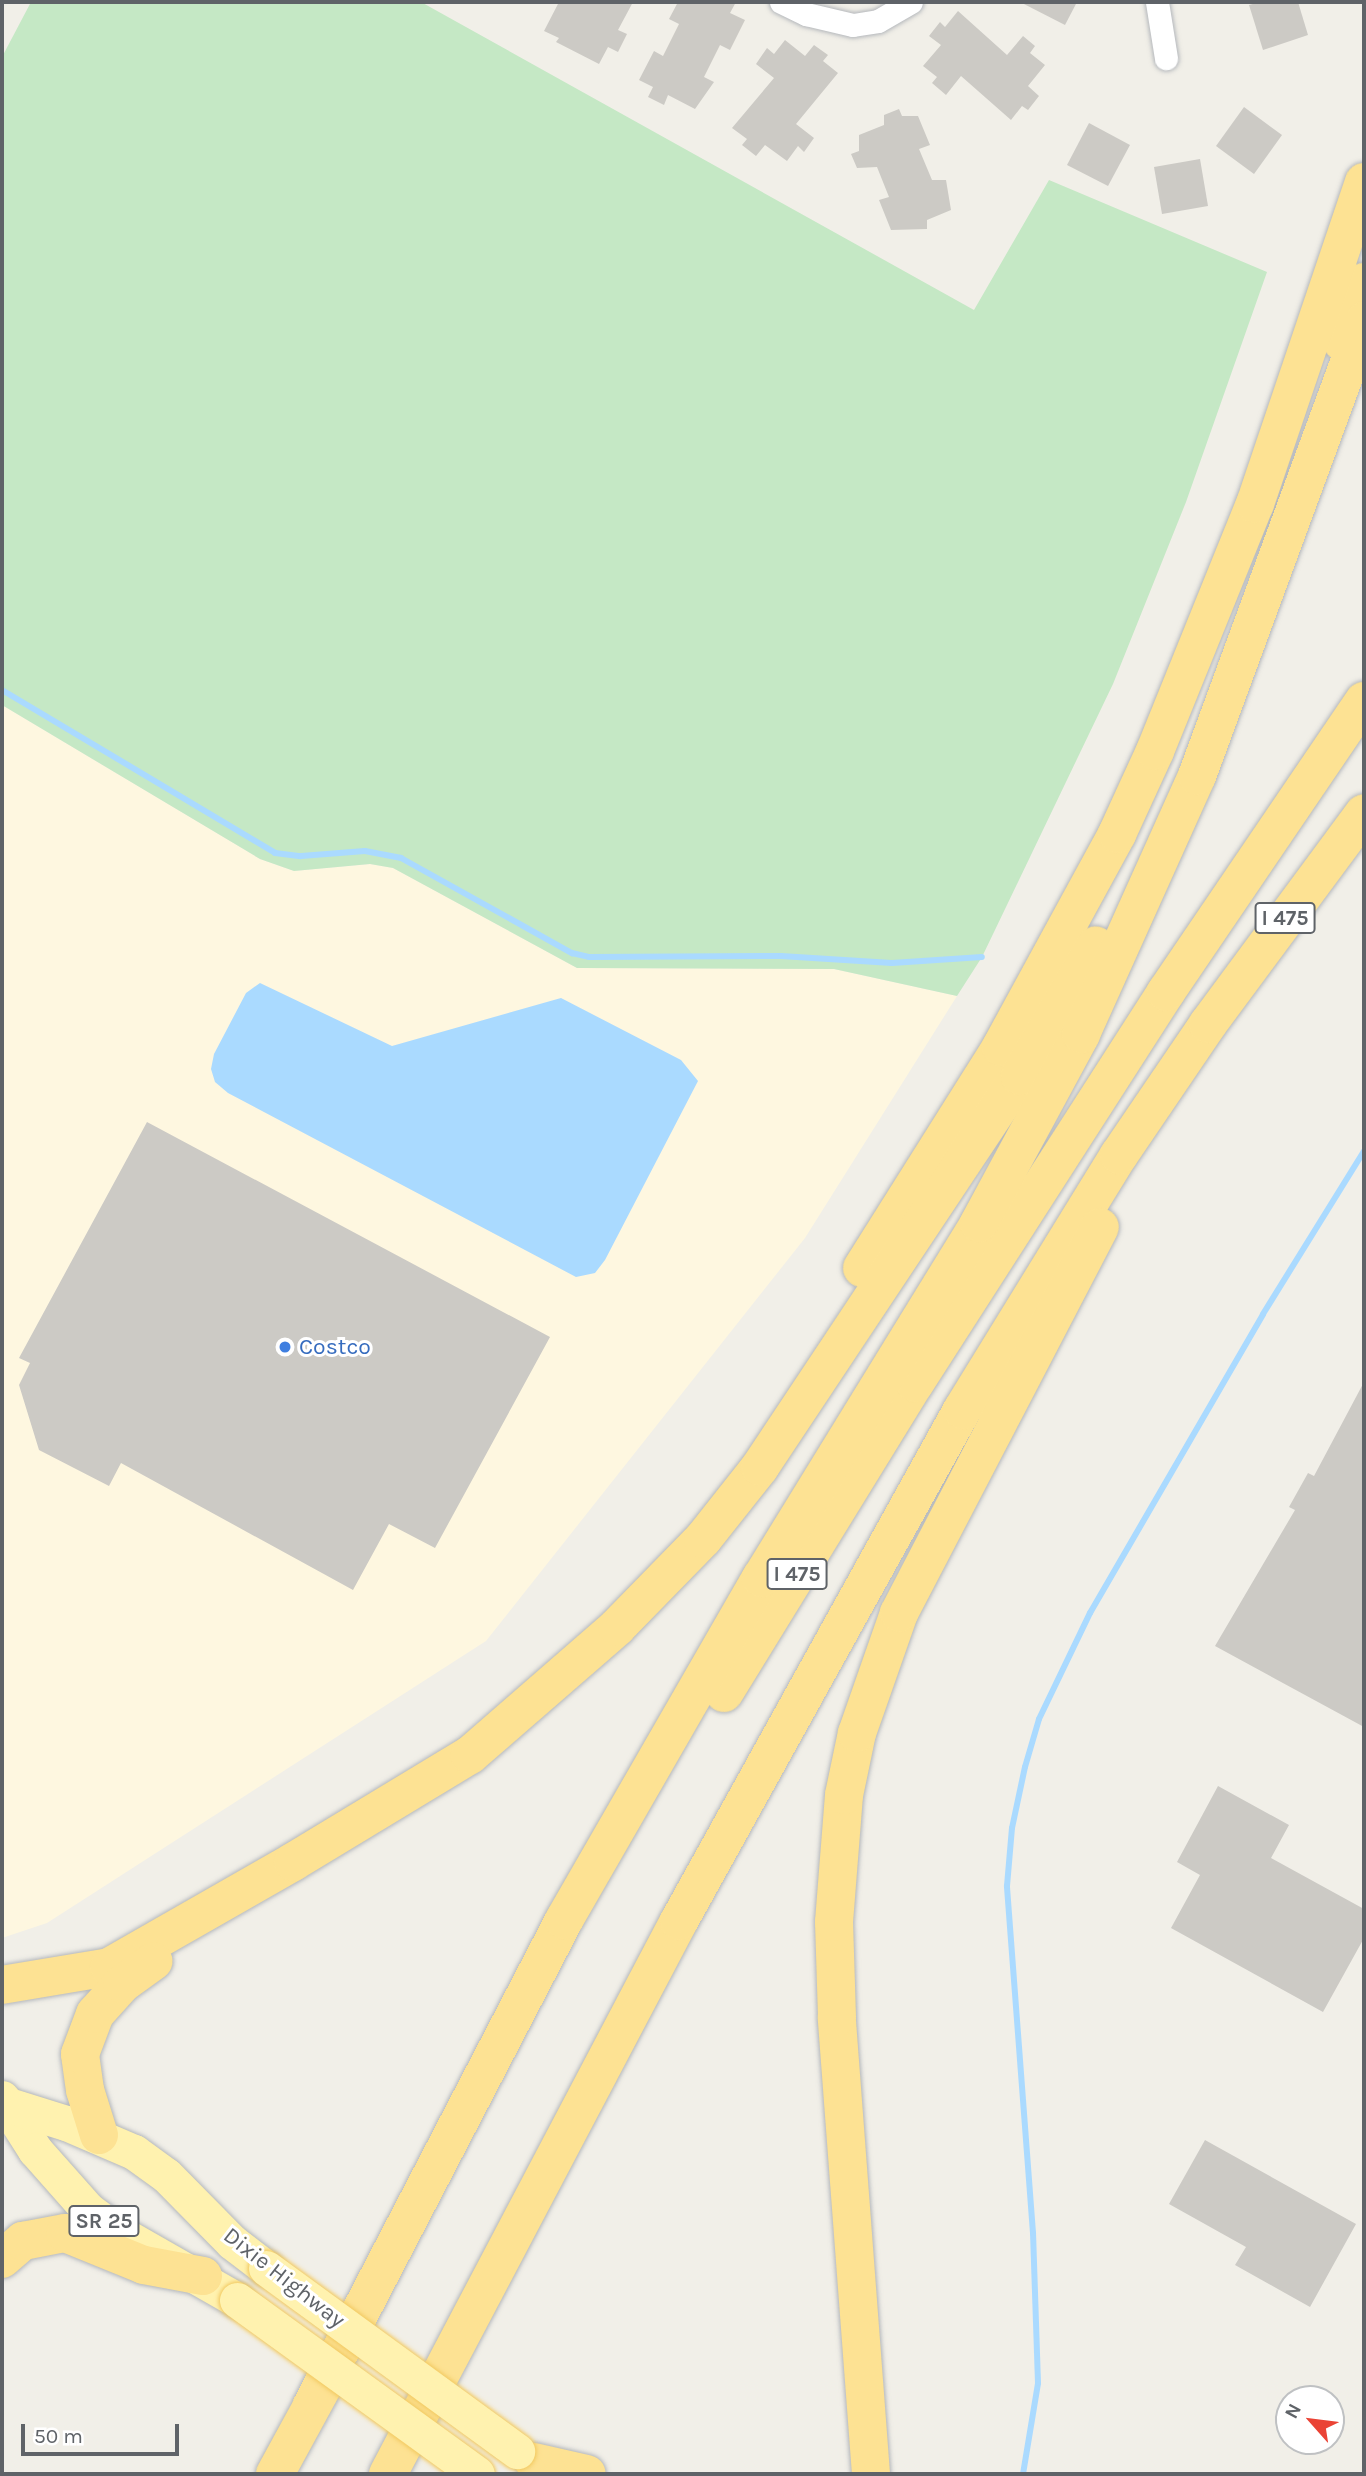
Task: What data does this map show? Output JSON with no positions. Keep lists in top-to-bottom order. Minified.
{"streets":{"highway":["I 475"],"main road":["SR 25","Dixie Highway"]},"places":["Costco"],"scale_bar":"50 m","north":"top left"}
